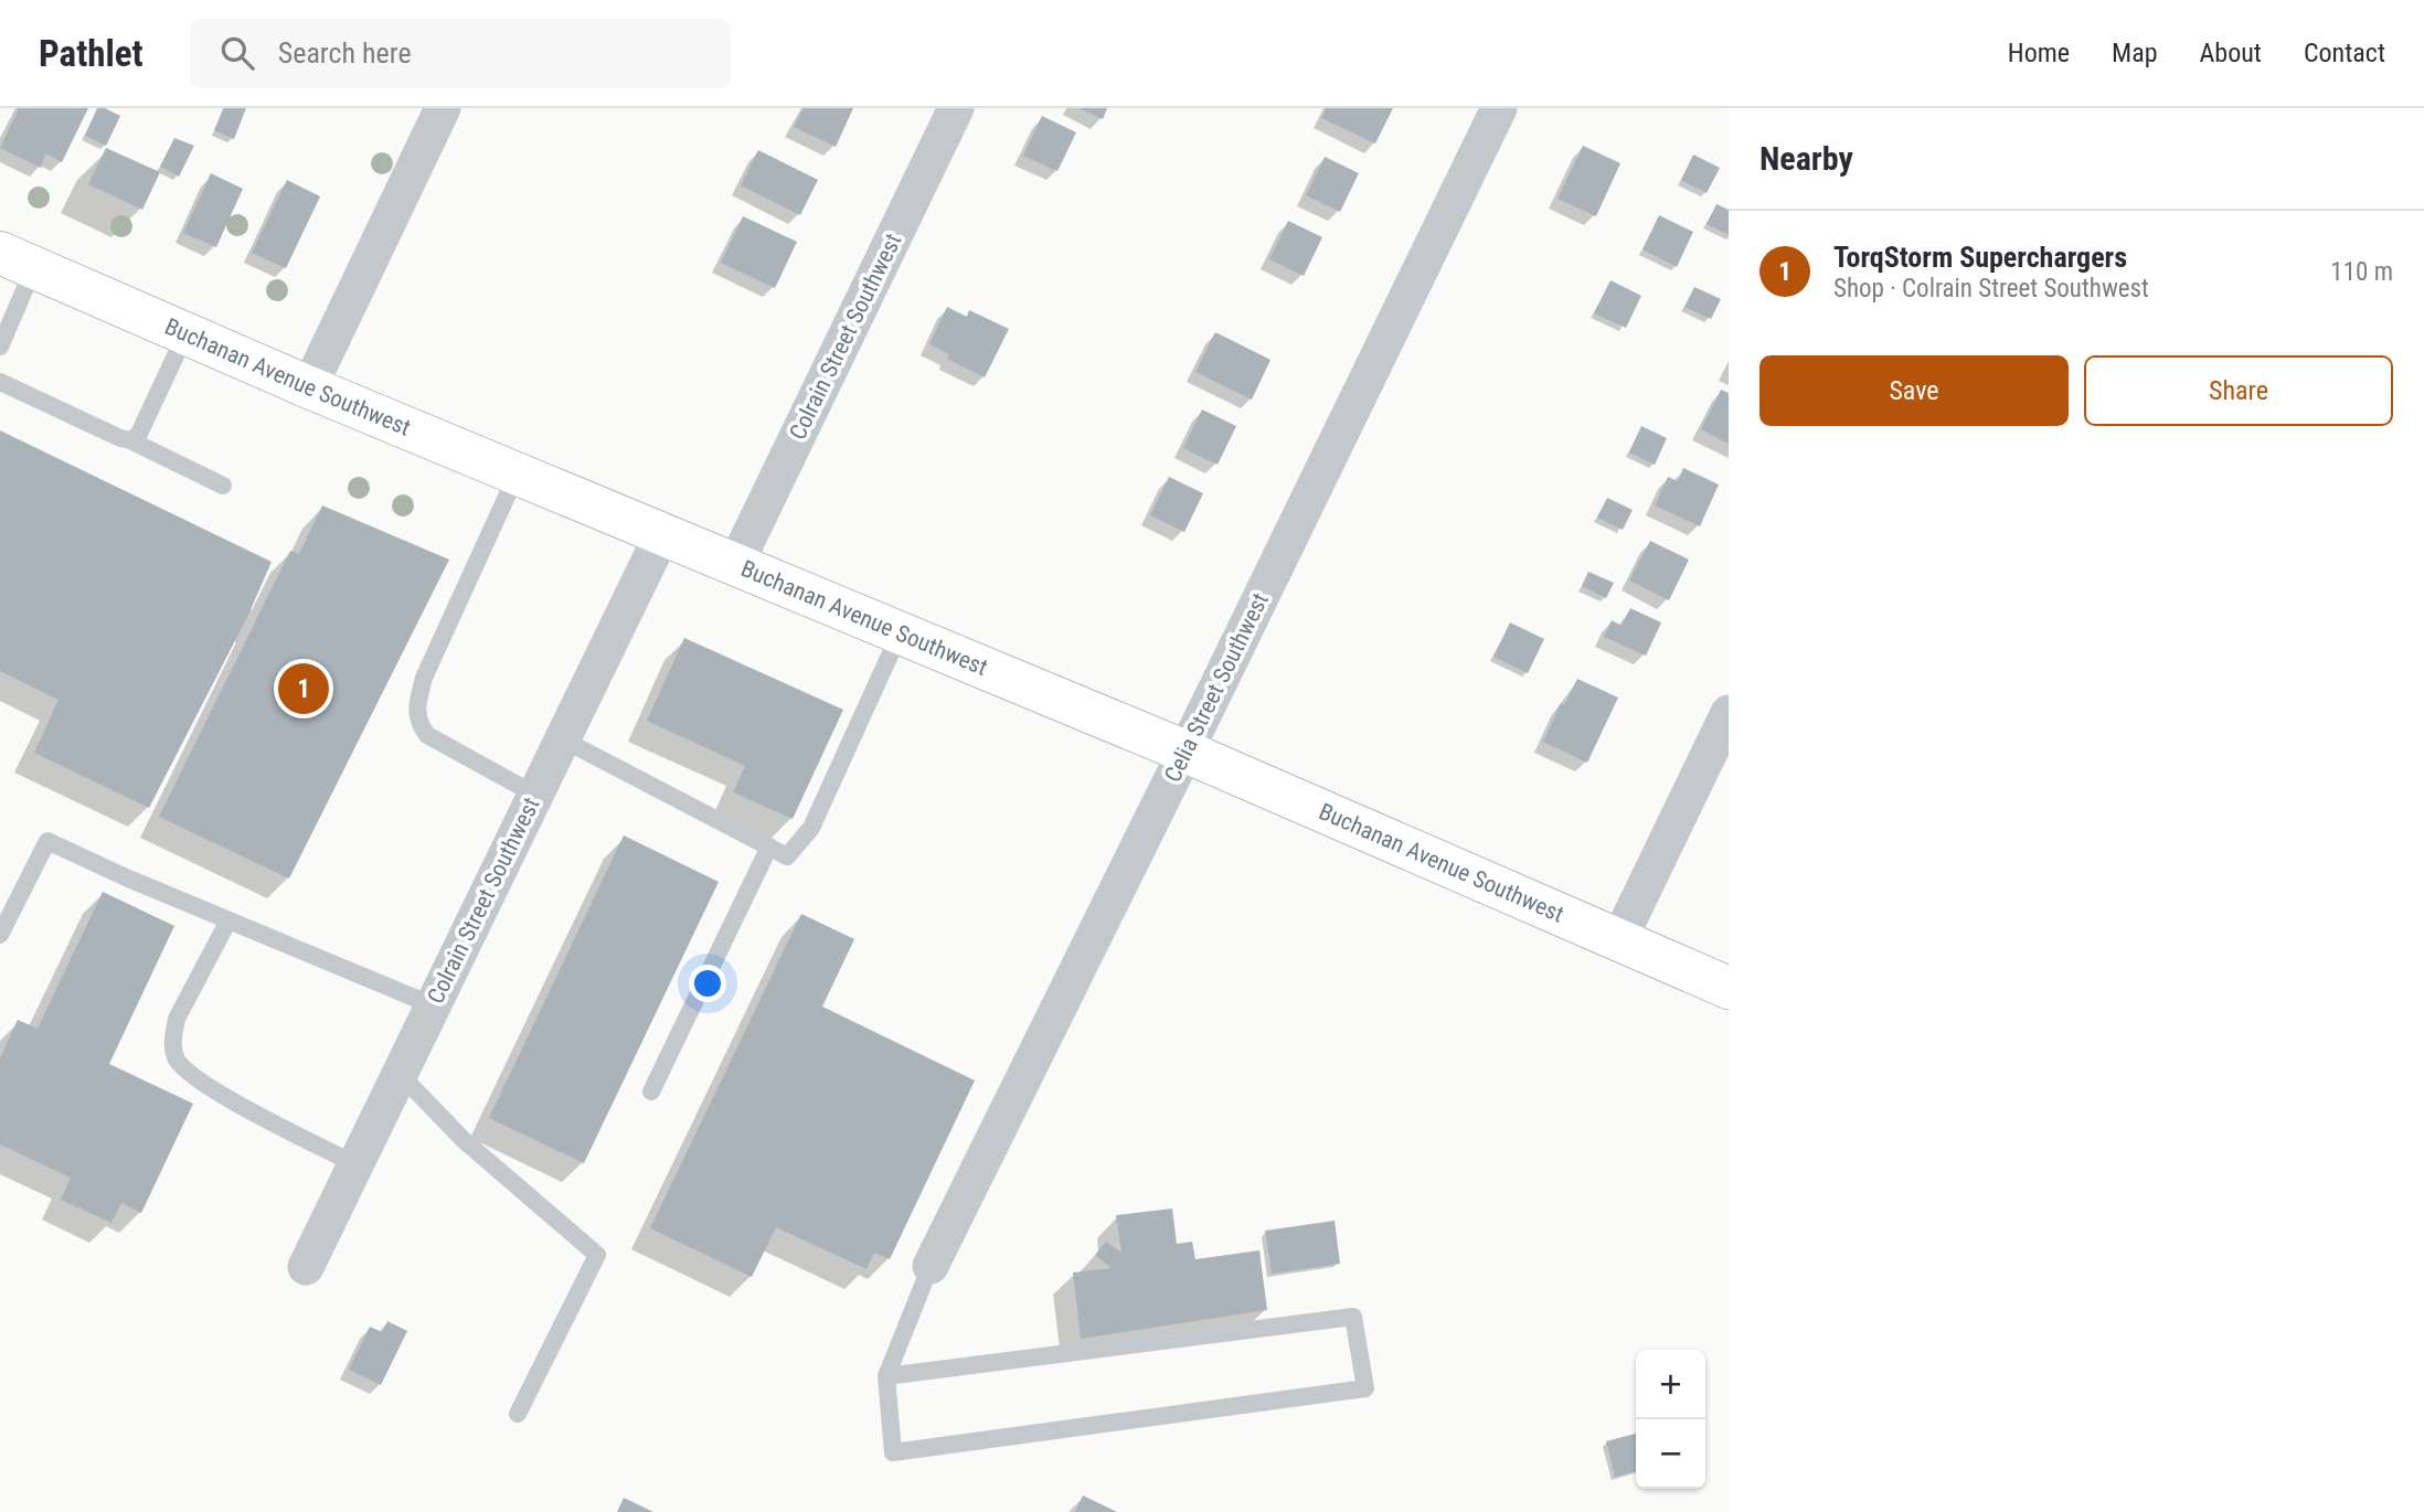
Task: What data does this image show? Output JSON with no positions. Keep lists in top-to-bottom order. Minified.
{"streets":{"street":["Colrain Street Southwest","Buchanan Avenue Southwest","Celia Street Southwest"]},"crossings":[["Colrain Street Southwest","Buchanan Avenue Southwest"],["Buchanan Avenue Southwest","Celia Street Southwest"]],"page":{"header":"Pathlet","search":"Search here","nav":["Home","Map","About","Contact"],"heading":"Nearby","list":[{"mark":"1","name":"TorqStorm Superchargers","note":"Shop · Colrain Street Southwest","value":"110 m"}],"buttons":["Save","Share"],"pins":"1","map_buttons":["+","−"]}}
